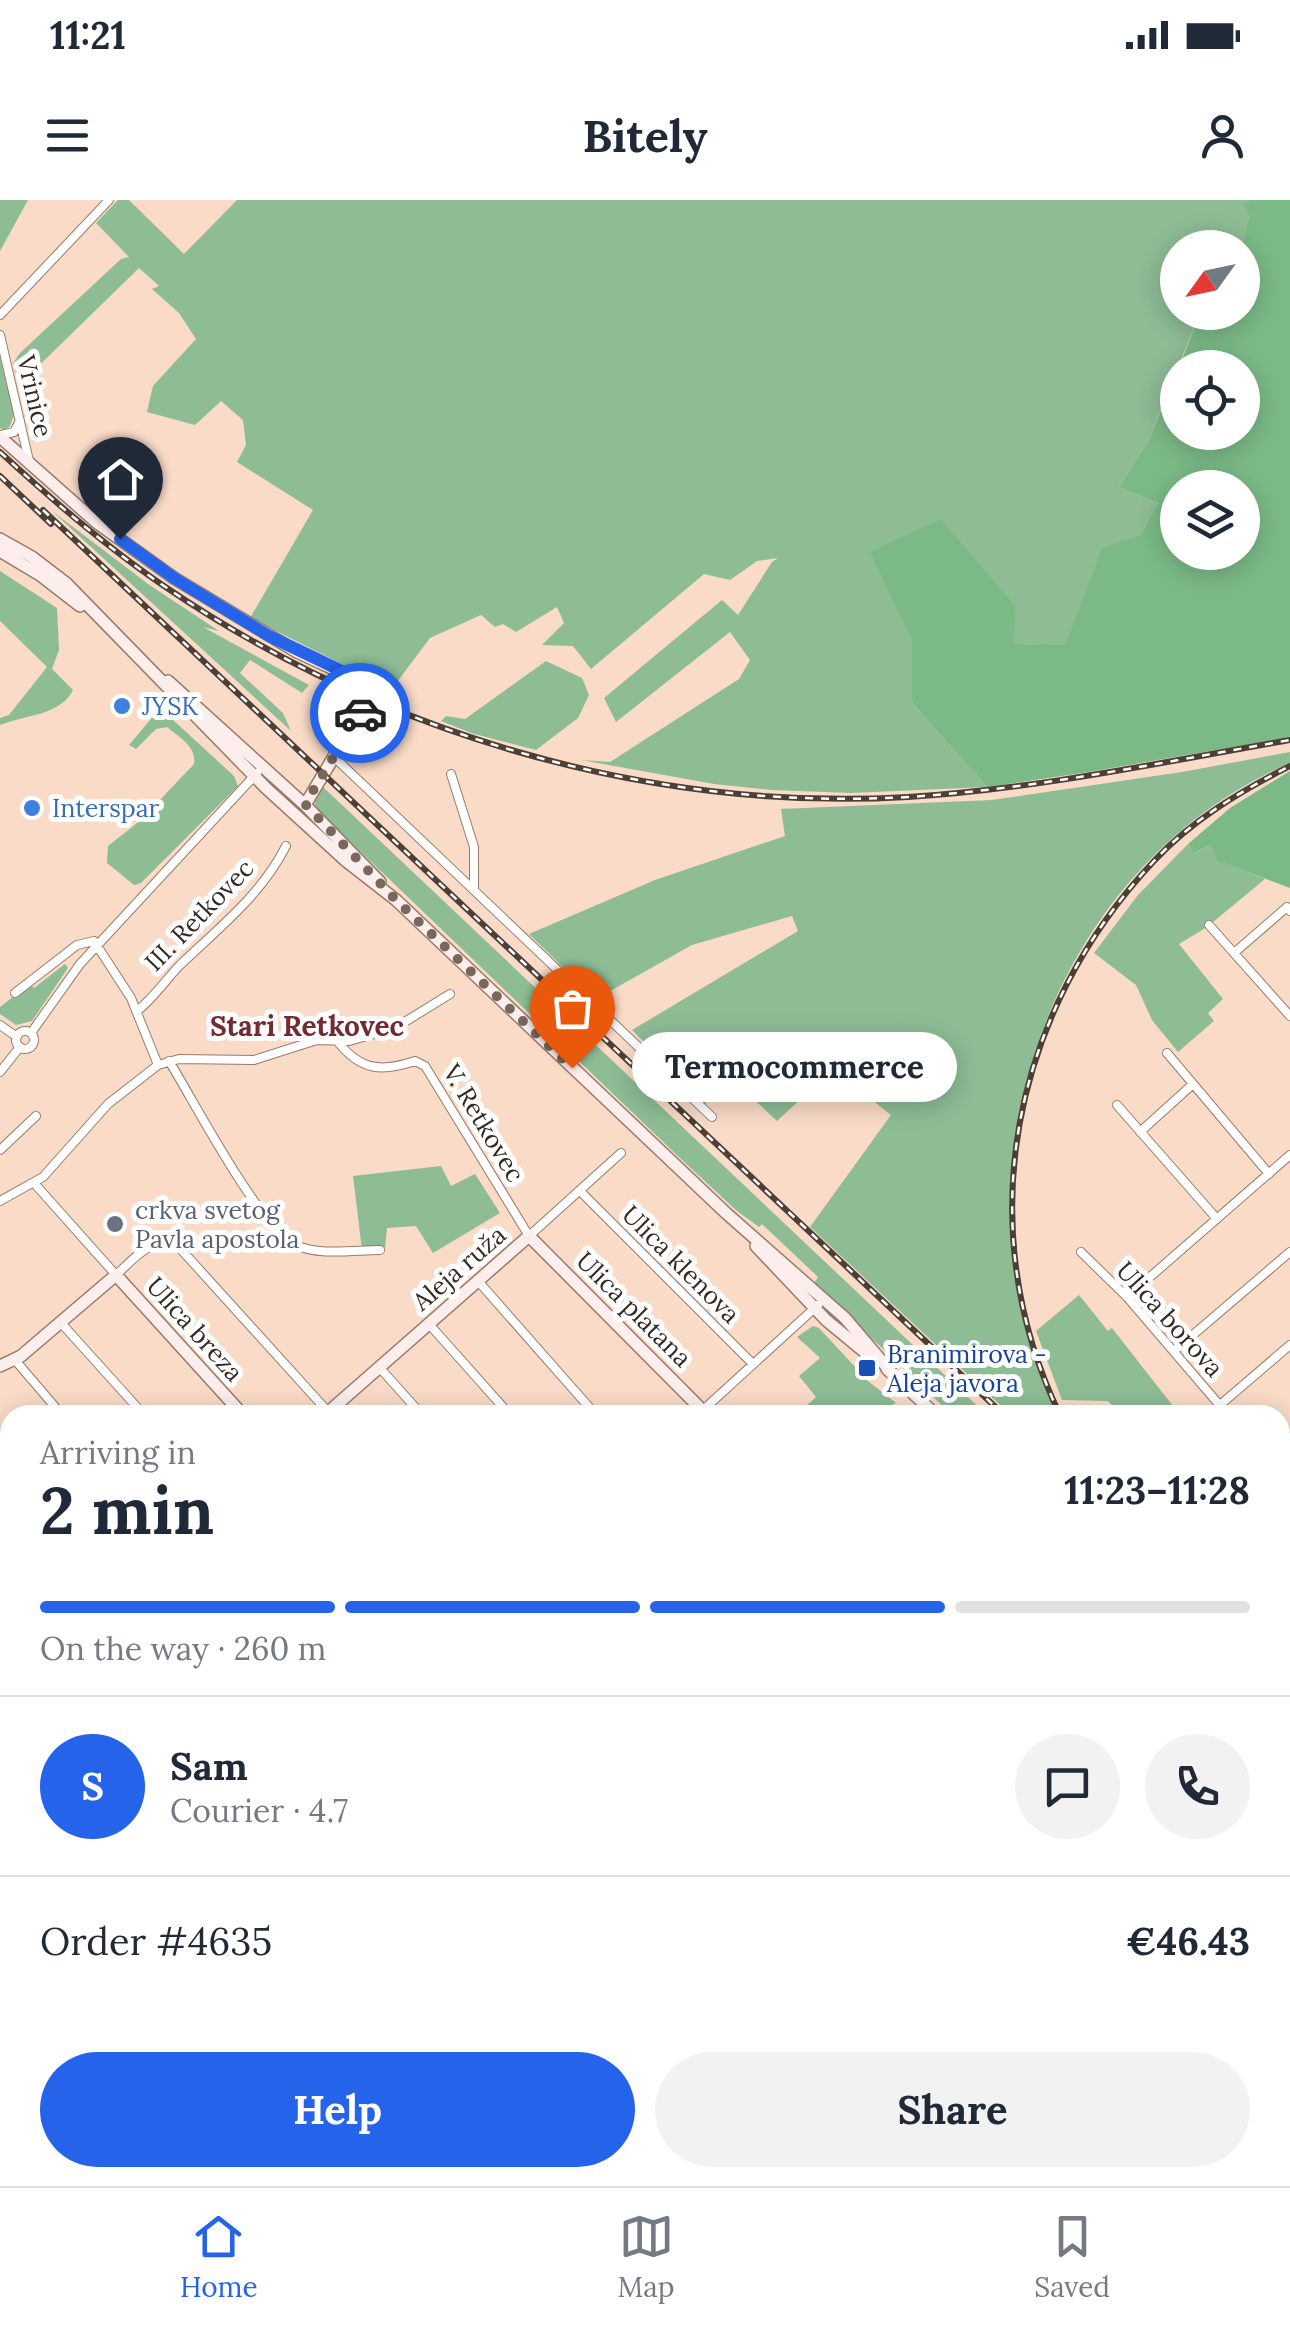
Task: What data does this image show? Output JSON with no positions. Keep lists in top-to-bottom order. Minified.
{"streets":{"main road":["Aleja ruža","Ulica platana","Ulica breza"],"street":["Vrinice","III. Retkovec","V. Retkovec","Ulica klenova","Ulica borova"]},"crossings":[["V. Retkovec","Aleja ruža"],["V. Retkovec","Ulica platana"],["Ulica klenova","Aleja ruža"],["Aleja ruža","Ulica platana"]],"districts":["Stari Retkovec"],"places":{"other":["JYSK","Interspar","Termocommerce","crkva svetog Pavla apostola"],"transit":["Branimirova - Aleja javora"]},"north":"bottom left","page":{"status":"11:21","header":"Bitely","bubble":"Termocommerce","heading":["2 min","Arriving in","11:23–11:28"],"panel":["Sam","Courier · 4.7","Order #4635","€46.43"],"bar":"On the way · 260 m","round":"S","buttons":["Help","Share"],"tabs":["Home","Map","Saved"]}}
